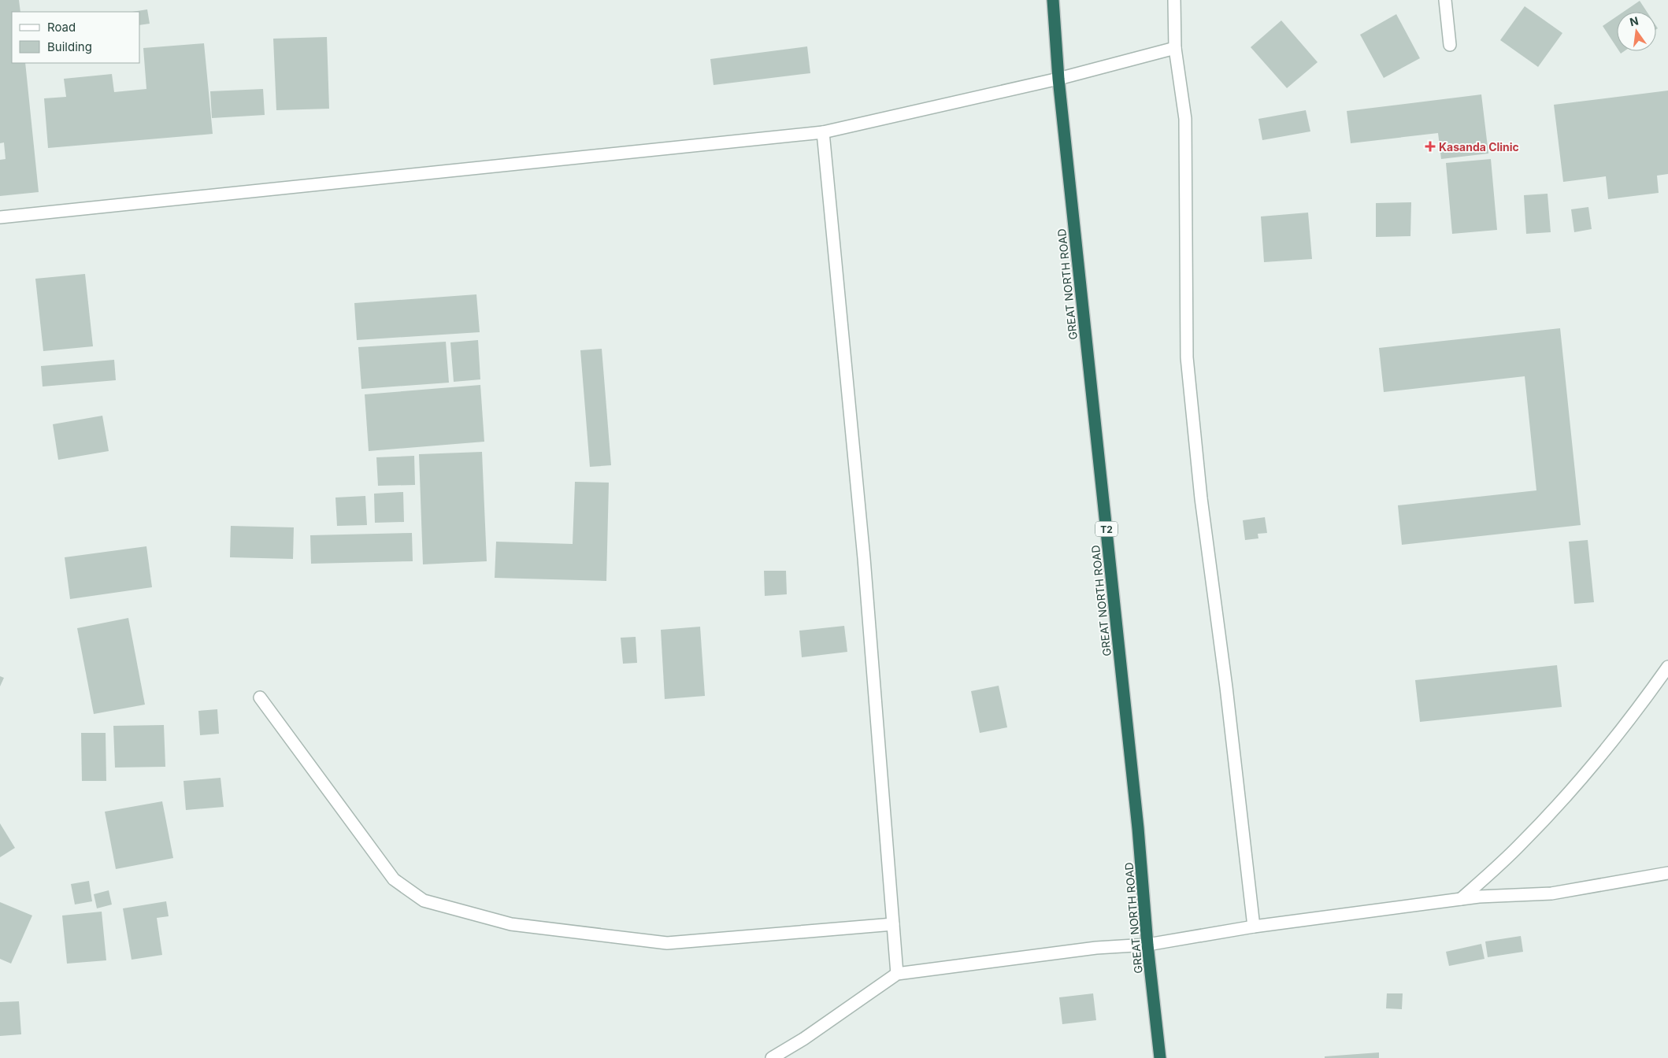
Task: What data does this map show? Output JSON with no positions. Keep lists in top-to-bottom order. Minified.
{"streets":{"highway":["GREAT NORTH ROAD","T2"]},"places":{"health":["Kasanda Clinic"]},"legend":["Road","Building"],"north":"top"}
